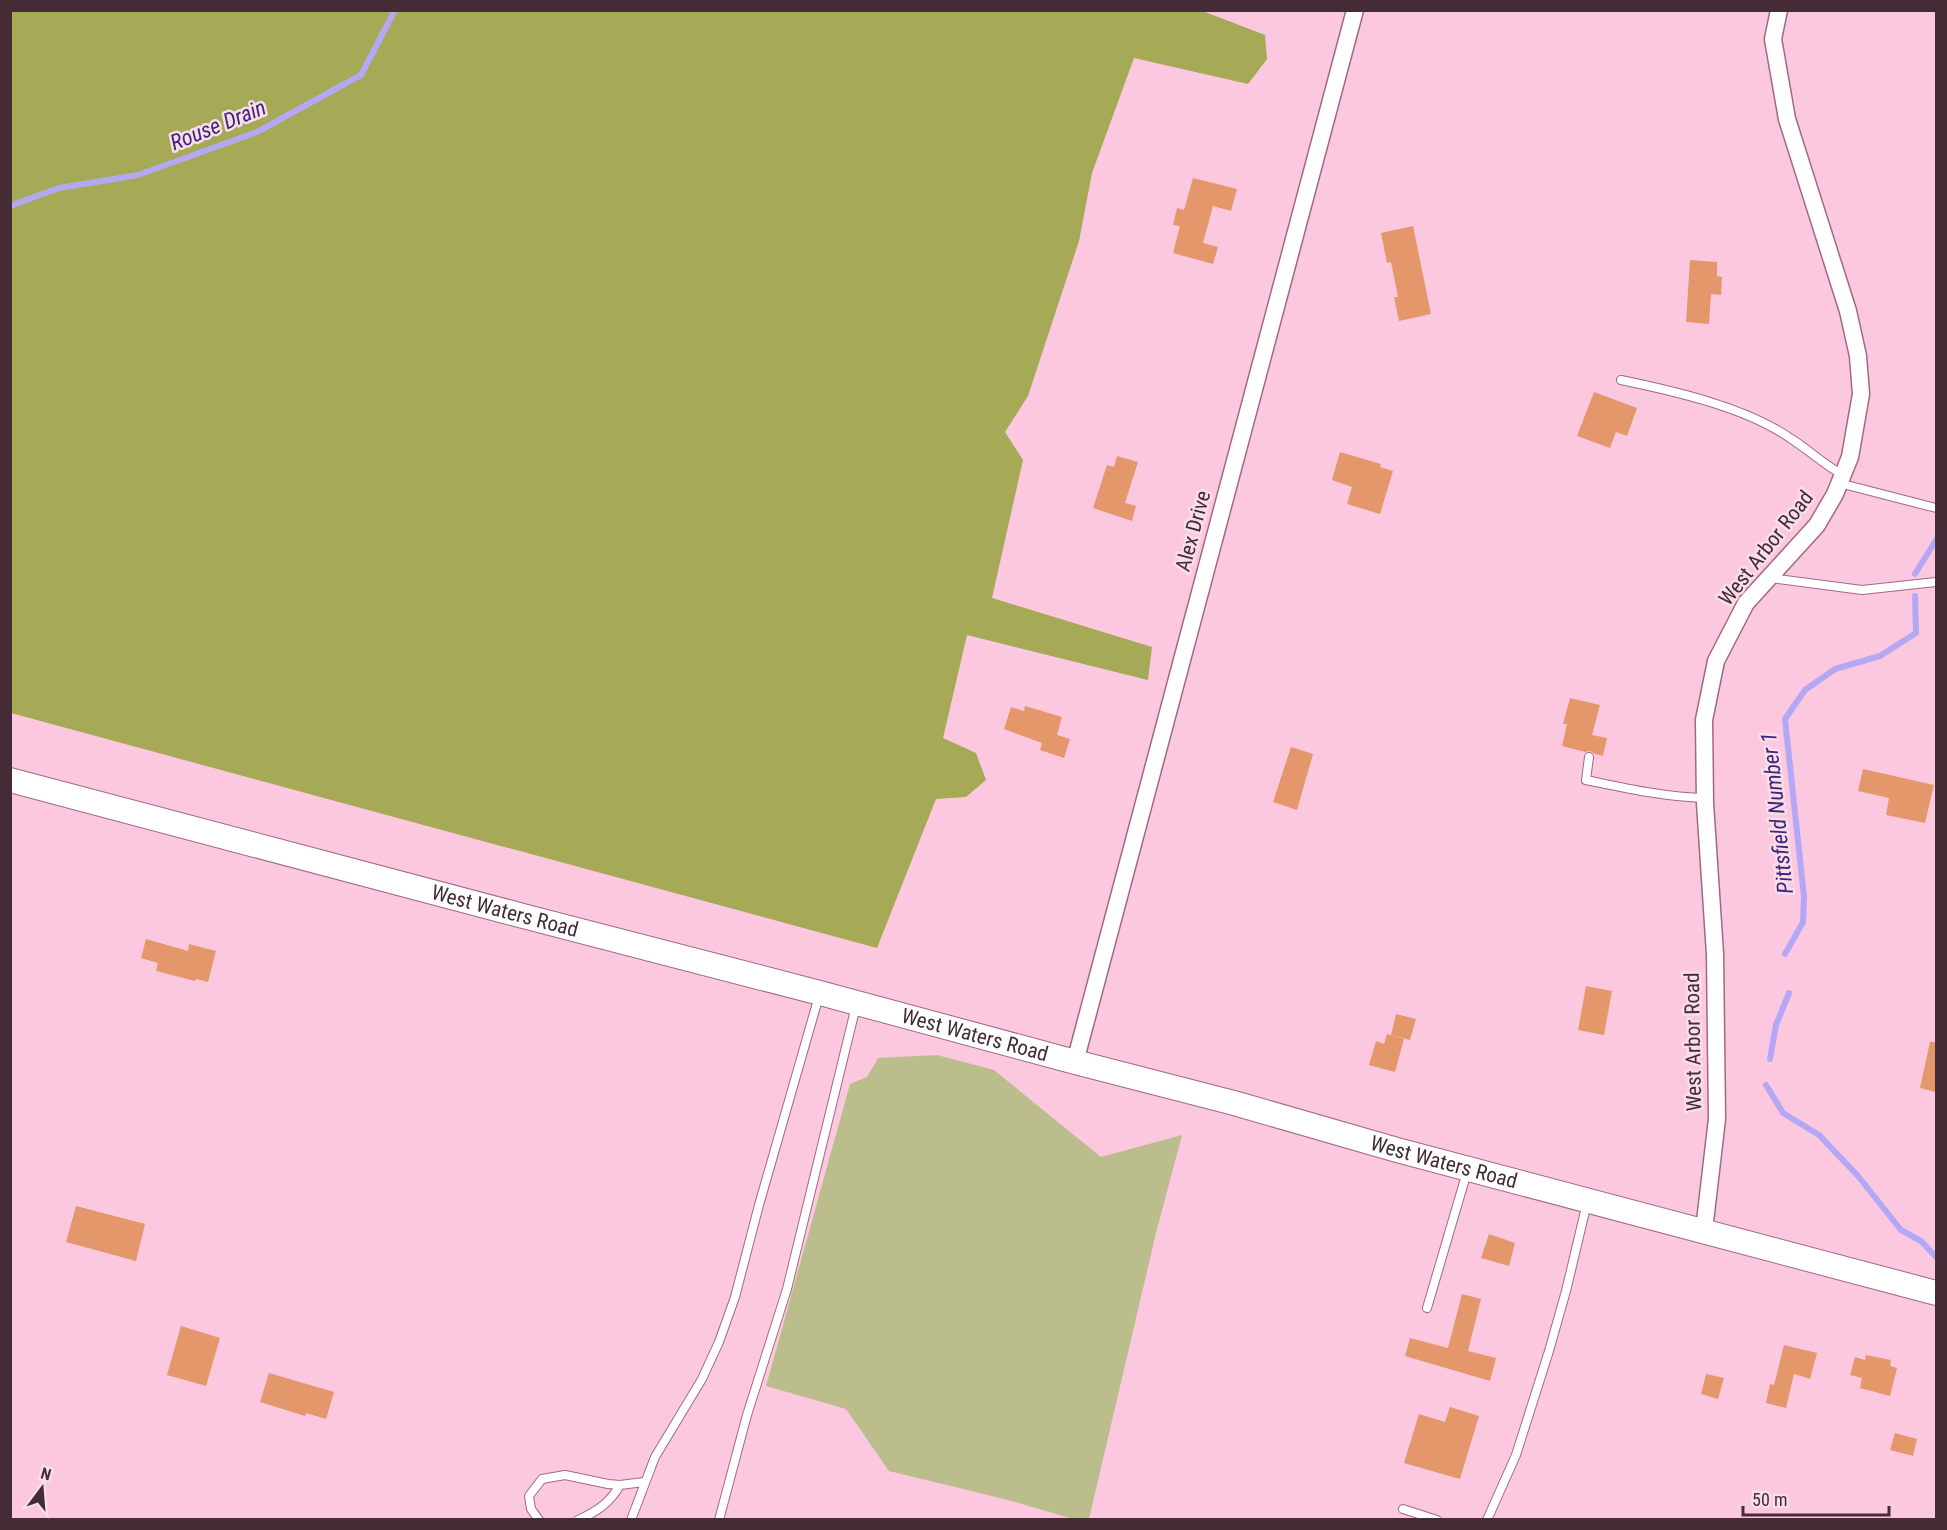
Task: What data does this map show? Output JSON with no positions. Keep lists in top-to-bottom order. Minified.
{"streets":{"street":["Alex Drive","West Arbor Road","West Waters Road"]},"crossings":[["Alex Drive","West Waters Road"],["West Arbor Road","West Waters Road"]],"water":["Rouse Drain","Pittsfield Number 1"],"scale_bar":"50 m","north":"top"}
